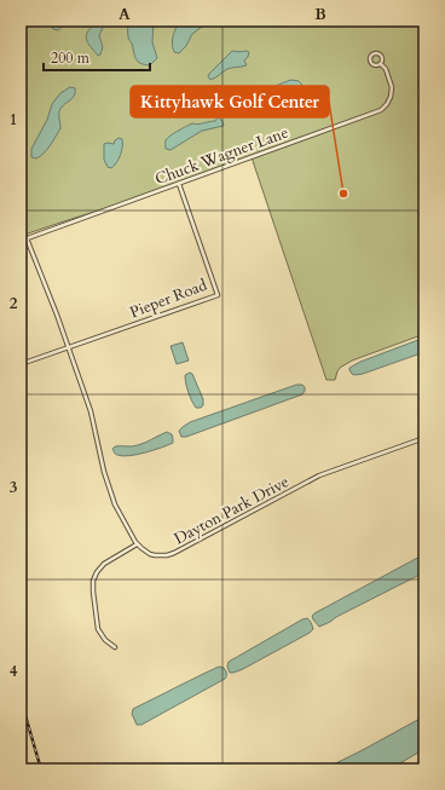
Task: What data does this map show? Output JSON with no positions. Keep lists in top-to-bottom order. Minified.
{"streets":{"street":["Chuck Wagner Lane","Pieper Road","Dayton Park Drive"]},"crossings":[["Chuck Wagner Lane","Pieper Road"]],"places":["Kittyhawk Golf Center"],"scale_bar":"200 m","grid":{"columns":["A","B"],"rows":["1","2","3","4"]}}
